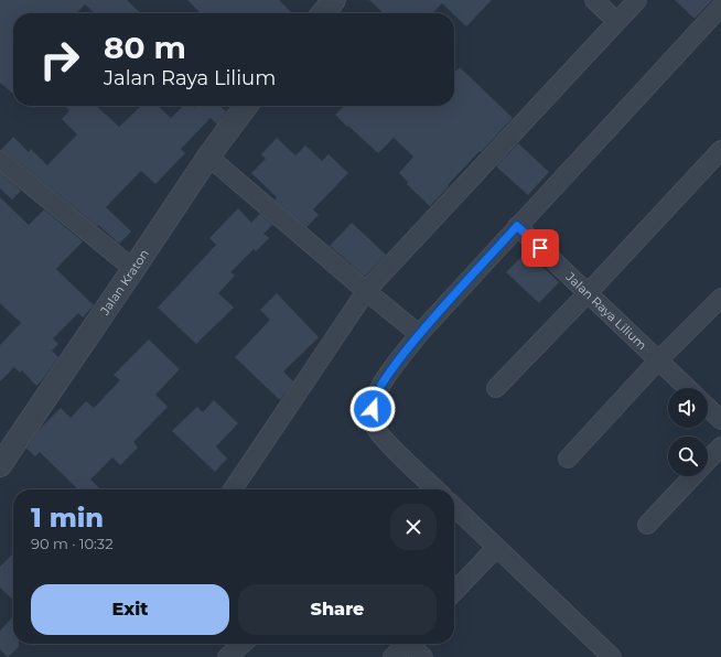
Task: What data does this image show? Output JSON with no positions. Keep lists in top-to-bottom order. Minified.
{"streets":{"street":["Jalan Kraton","Jalan Raya Lilium"]},"page":{"turn":["80 m","Jalan Raya Lilium"],"heading":["1 min","90 m · 10:32"],"buttons":["Exit","Share"]}}
